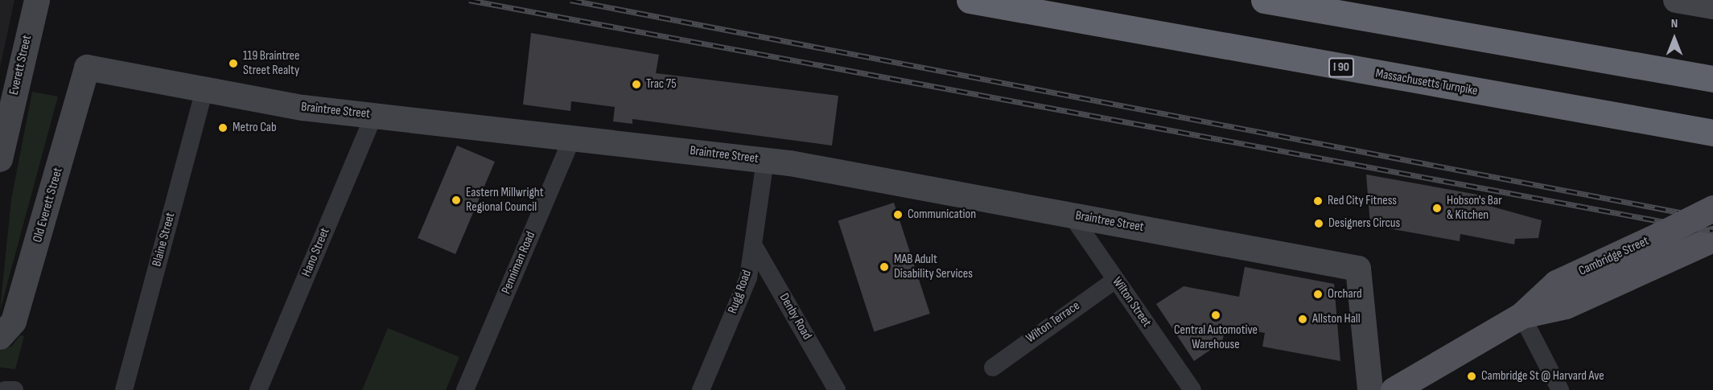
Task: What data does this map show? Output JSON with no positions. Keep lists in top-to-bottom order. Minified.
{"streets":{"highway":["I 90","Massachusetts Turnpike"],"main road":["Cambridge Street"],"street":["Everett Street","Braintree Street","Old Everett Street","Blaine Street","Hano Street","Penniman Road","Rugg Road","Wilton Street","Denby Road","Wilton Terrace"]},"crossings":[["Braintree Street","Old Everett Street"],["Braintree Street","Blaine Street"],["Braintree Street","Hano Street"],["Braintree Street","Penniman Road"],["Braintree Street","Rugg Road"],["Braintree Street","Wilton Street"],["Rugg Road","Denby Road"],["Wilton Street","Wilton Terrace"]],"places":["119 Braintree Street Realty","Trac 75","Metro Cab","Eastern Millwright Regional Council","Red City Fitness","Hobson's Bar & Kitchen","Communication","Designers Circus","MAB Adult Disability Services","Orchard","Central Automotive Warehouse","Allston Hall","Cambridge St @ Harvard Ave"],"north":"top"}
